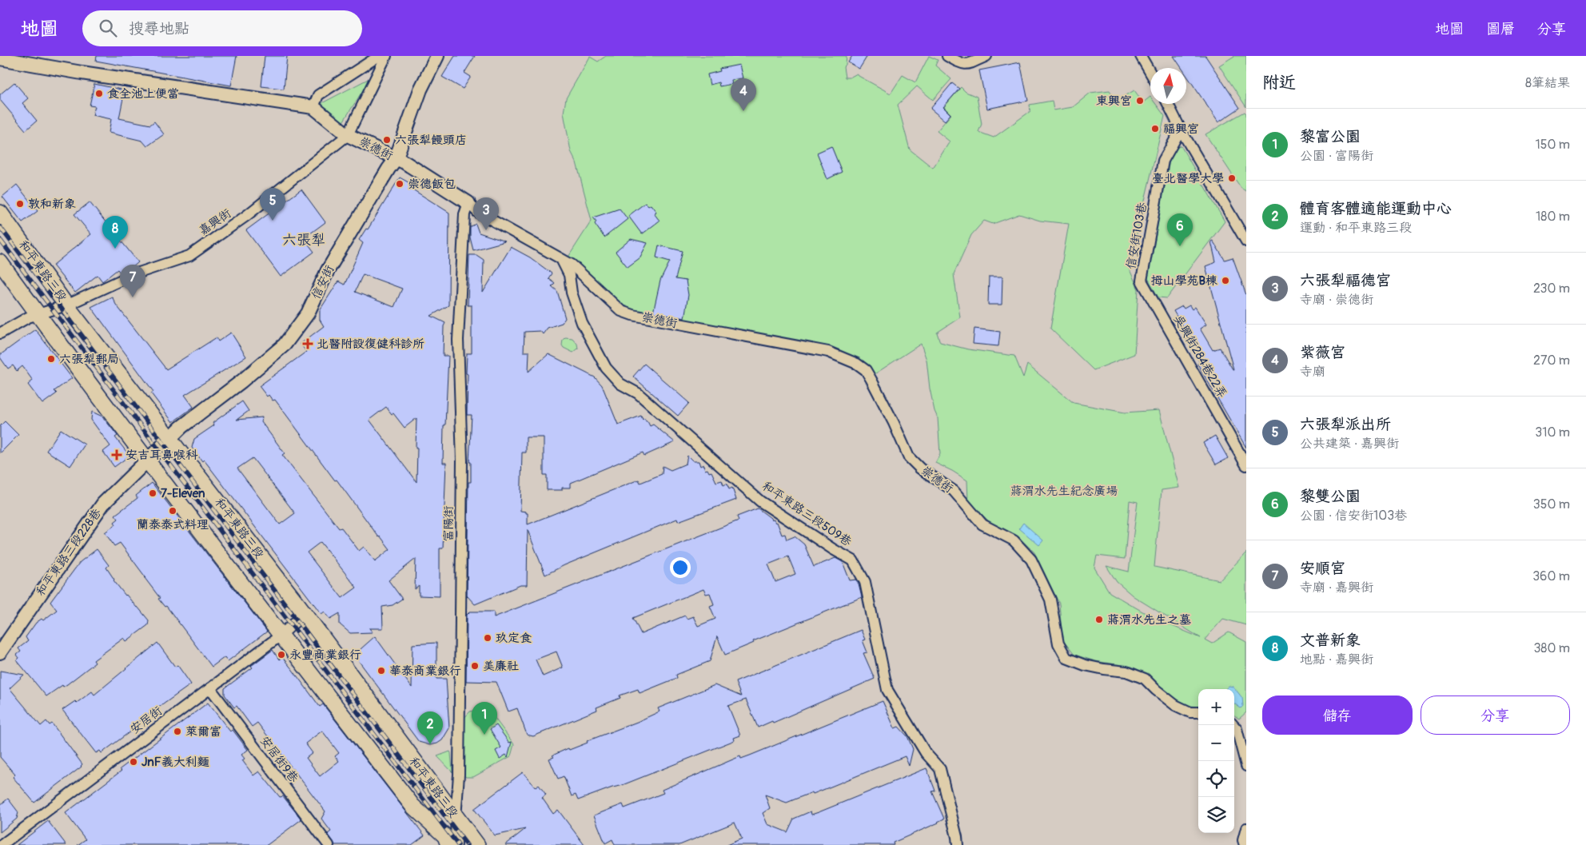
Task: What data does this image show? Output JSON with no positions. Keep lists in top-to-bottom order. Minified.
{"streets":{"main road":["和平東路三段"],"street":["崇德街","嘉興街","信安街103巷","信安街","吳興街284巷22弄","和平東路三段509巷","富陽街","和平東路三段228巷","安居街","安居街9巷"]},"crossings":[["崇德街","嘉興街"],["崇德街","信安街"],["崇德街","和平東路三段509巷"],["崇德街","富陽街"],["嘉興街","和平東路三段"],["信安街103巷","吳興街284巷22弄"],["和平東路三段","信安街"],["和平東路三段","富陽街"],["和平東路三段","和平東路三段228巷"],["和平東路三段","安居街"],["信安街","和平東路三段228巷"],["安居街","安居街9巷"]],"districts":["六張犁"],"parks":["蔣渭水先生紀念廣場"],"places":{"other":["食全池上便當","東興宮","福興宮","六張犁饅頭店","臺北醫學大學","崇德飯包","敦和新象","拇山學苑B棟","六張犁郵局","7-Eleven","蘭泰泰式料理","蔣渭水先生之墓","玖定食","永豐商業銀行","美廉社","華泰商業銀行","萊爾富","JnF義大利麵"],"health":["北醫附設復健科診所","安吉耳鼻喉科"]},"north":"top","page":{"header":"地圖","search":"搜尋地點","nav":["地圖","圖層","分享"],"heading":["附近","8筆結果"],"pins":["4","5","3","6","8","7","1","2"],"list":[{"mark":"1","name":"黎富公園","note":"公園 · 富陽街","value":"150 m"},{"mark":"2","name":"體育客體適能運動中心","note":"運動 · 和平東路三段","value":"180 m"},{"mark":"3","name":"六張犁福德宮","note":"寺廟 · 崇德街","value":"230 m"},{"mark":"4","name":"紫薇宮","note":"寺廟","value":"270 m"},{"mark":"5","name":"六張犁派出所","note":"公共建築 · 嘉興街","value":"310 m"},{"mark":"6","name":"黎雙公園","note":"公園 · 信安街103巷","value":"350 m"},{"mark":"7","name":"安順宮","note":"寺廟 · 嘉興街","value":"360 m"},{"mark":"8","name":"文普新象","note":"地點 · 嘉興街","value":"380 m"}],"buttons":["儲存","分享"],"map_buttons":["+","−"]}}
